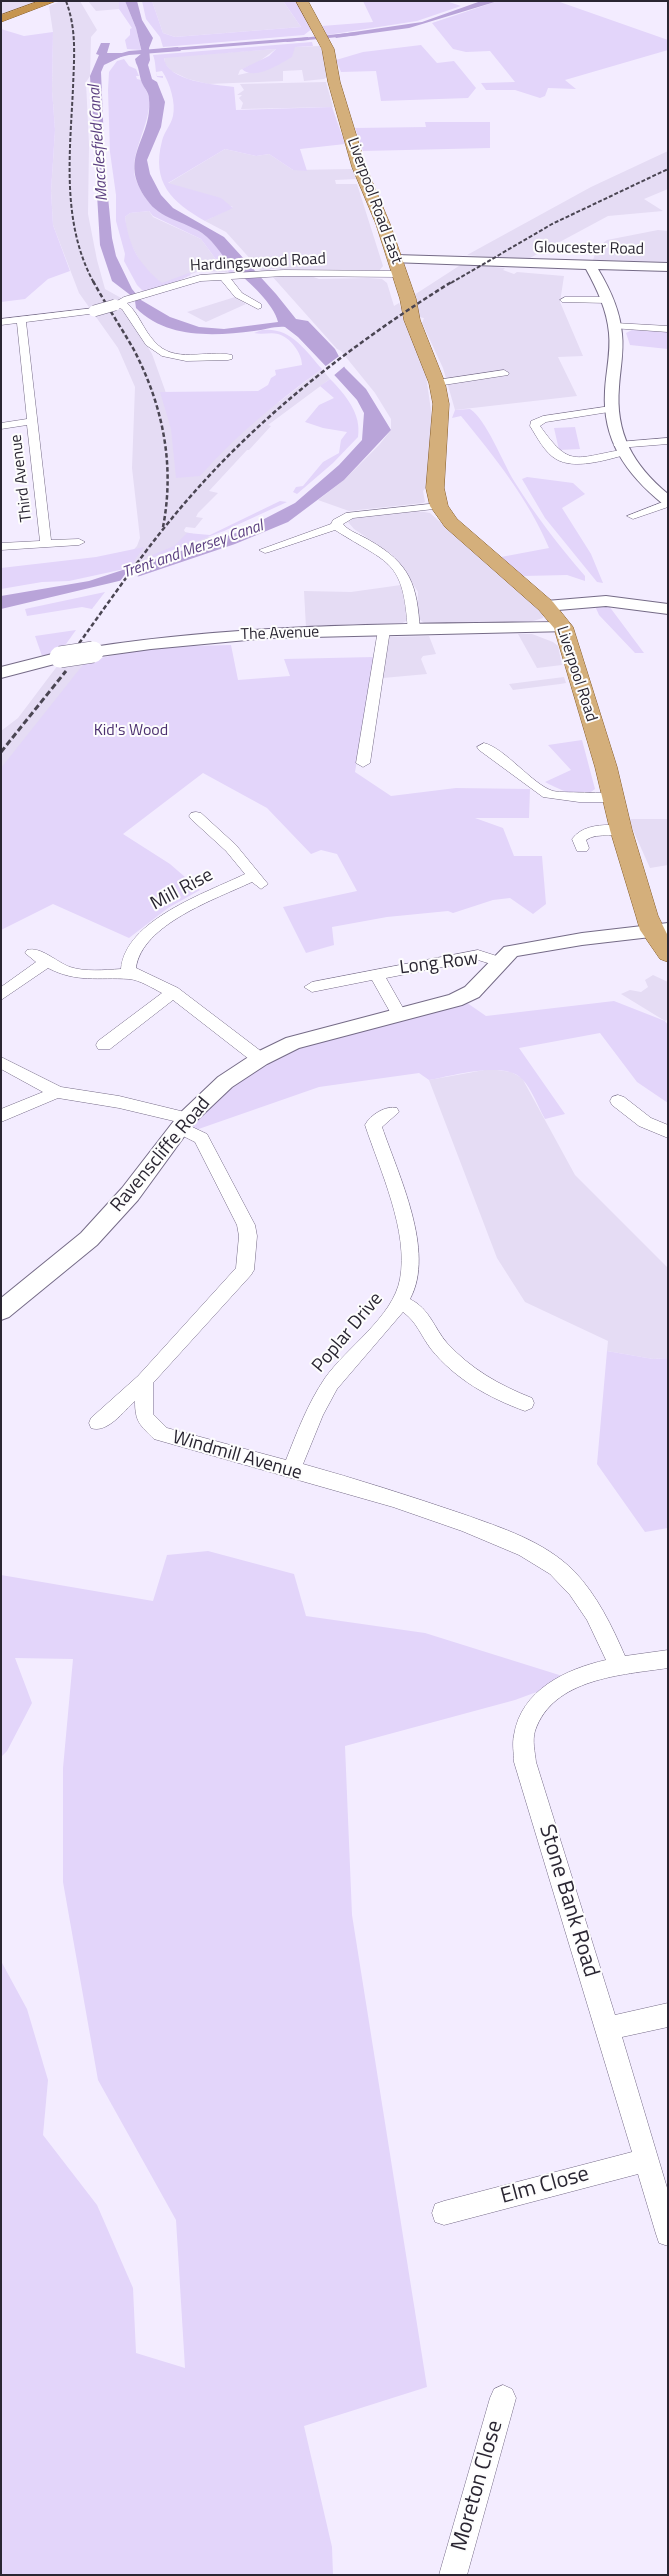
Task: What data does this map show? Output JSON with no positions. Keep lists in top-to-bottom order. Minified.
{"streets":{"main road":["Liverpool Road East","The Avenue","Liverpool Road"],"street":["Gloucester Road","Hardingswood Road","Third Avenue","Mill Rise","Long Row","Ravenscliffe Road","Poplar Drive","Windmill Avenue","Stone Bank Road","Elm Close","Moreton Close"]},"crossings":[["Liverpool Road East","Gloucester Road"],["Liverpool Road East","Hardingswood Road"],["Liverpool Road East","Liverpool Road"],["Gloucester Road","Hardingswood Road"],["Hardingswood Road","Third Avenue"],["The Avenue","Liverpool Road"],["Liverpool Road","Long Row"],["Long Row","Ravenscliffe Road"],["Poplar Drive","Windmill Avenue"],["Windmill Avenue","Stone Bank Road"],["Stone Bank Road","Elm Close"]],"water":["Macclesfield Canal","Trent and Mersey Canal"],"parks":["Kid's Wood"]}
